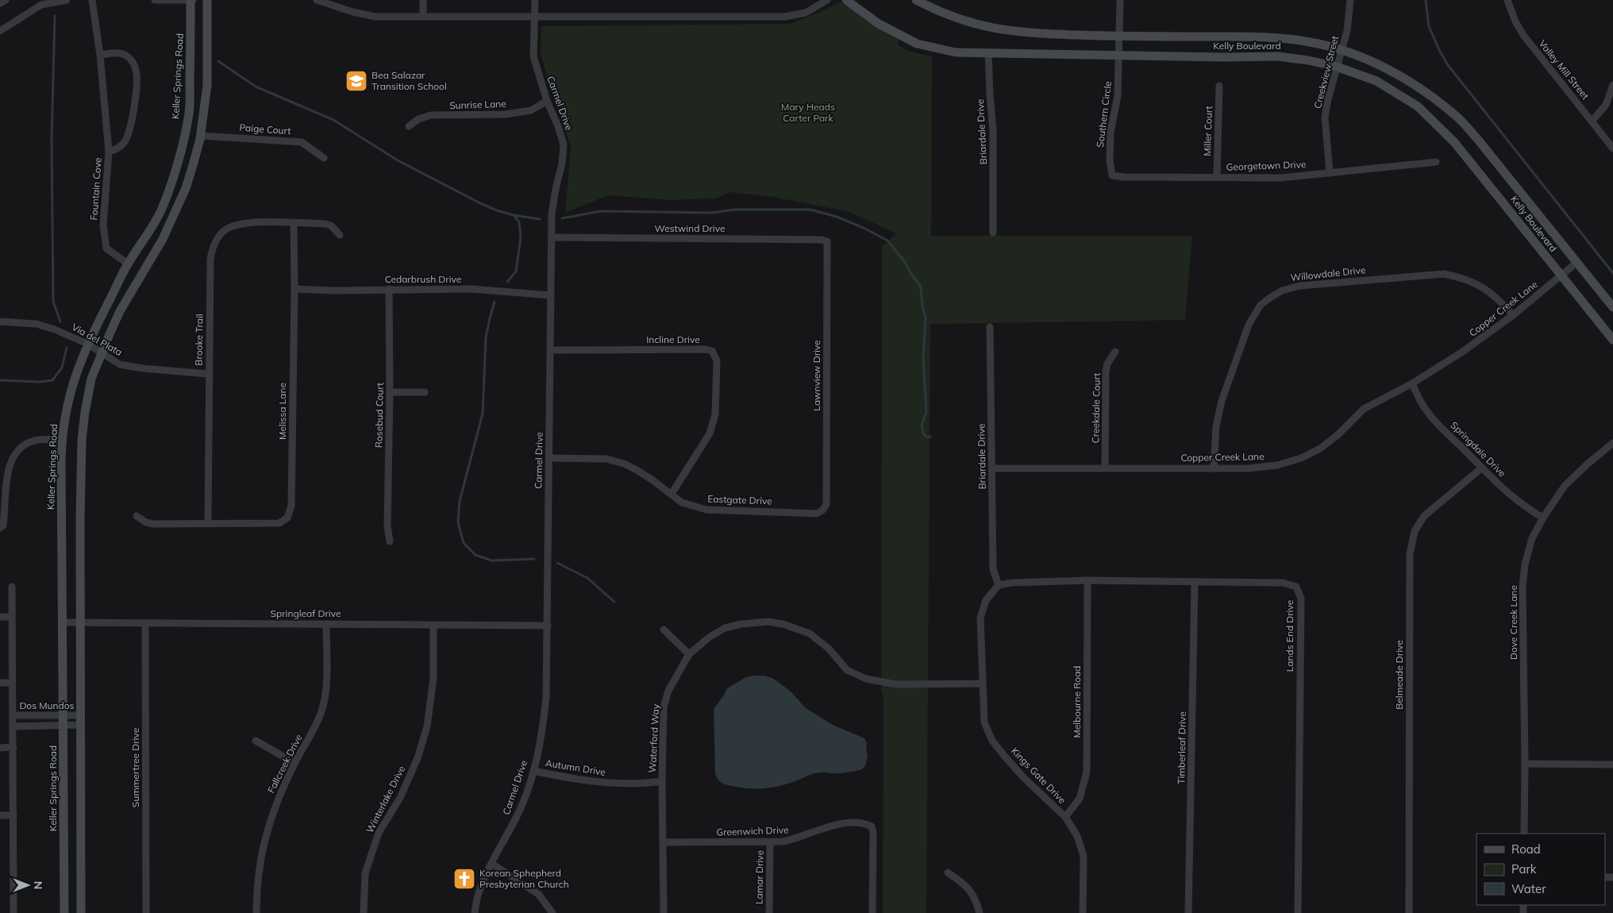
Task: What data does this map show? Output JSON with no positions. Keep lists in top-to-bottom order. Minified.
{"streets":{"main road":["Kelly Boulevard","Keller Springs Road"],"street":["Valley Mill Street","Creekview Street","Carmel Drive","Sunrise Lane","Southern Circle","Paige Court","Miller Court","Briardale Drive","Georgetown Drive","Fountain Cove","Westwind Drive","Willowdale Drive","Cedarbrush Drive","Copper Creek Lane","Via del Plata","Brooke Trail","Incline Drive","Lawnview Drive","Creekdale Court","Melissa Lane","Rosebud Court","Springdale Drive","Eastgate Drive","Springleaf Drive","Dove Creek Lane","Lands End Drive","Belmeade Drive","Melbourne Road","Dos Mundos","Waterford Way","Timberleaf Drive","Fallcreek Drive","Summertree Drive","Autumn Drive","Kings Gate Drive","Winterlake Drive","Greenwich Drive","Lamar Drive"]},"crossings":[["Kelly Boulevard","Creekview Street"],["Kelly Boulevard","Southern Circle"],["Kelly Boulevard","Briardale Drive"],["Kelly Boulevard","Copper Creek Lane"],["Creekview Street","Georgetown Drive"],["Keller Springs Road","Fountain Cove"],["Keller Springs Road","Via del Plata"],["Keller Springs Road","Springleaf Drive"],["Keller Springs Road","Dos Mundos"],["Carmel Drive","Sunrise Lane"],["Carmel Drive","Westwind Drive"],["Carmel Drive","Cedarbrush Drive"],["Carmel Drive","Incline Drive"],["Carmel Drive","Eastgate Drive"],["Carmel Drive","Springleaf Drive"],["Carmel Drive","Autumn Drive"],["Southern Circle","Georgetown Drive"],["Miller Court","Georgetown Drive"],["Briardale Drive","Copper Creek Lane"],["Briardale Drive","Lands End Drive"],["Briardale Drive","Kings Gate Drive"],["Westwind Drive","Lawnview Drive"],["Willowdale Drive","Copper Creek Lane"],["Cedarbrush Drive","Melissa Lane"],["Cedarbrush Drive","Rosebud Court"],["Copper Creek Lane","Creekdale Court"],["Copper Creek Lane","Springdale Drive"],["Via del Plata","Brooke Trail"],["Brooke Trail","Melissa Lane"],["Incline Drive","Eastgate Drive"],["Lawnview Drive","Eastgate Drive"],["Springdale Drive","Dove Creek Lane"],["Springdale Drive","Belmeade Drive"],["Springleaf Drive","Fallcreek Drive"],["Springleaf Drive","Summertree Drive"],["Springleaf Drive","Winterlake Drive"],["Lands End Drive","Melbourne Road"],["Lands End Drive","Timberleaf Drive"],["Lands End Drive","Kings Gate Drive"],["Melbourne Road","Kings Gate Drive"],["Waterford Way","Autumn Drive"],["Waterford Way","Kings Gate Drive"],["Waterford Way","Greenwich Drive"],["Greenwich Drive","Lamar Drive"]],"parks":["Mary Heads Carter Park"],"places":{"school or university":["Bea Salazar Transition School"],"church":["Korean Sphepherd Presbyterian Church"]},"legend":["Road","Park","Water"],"north":"right"}
